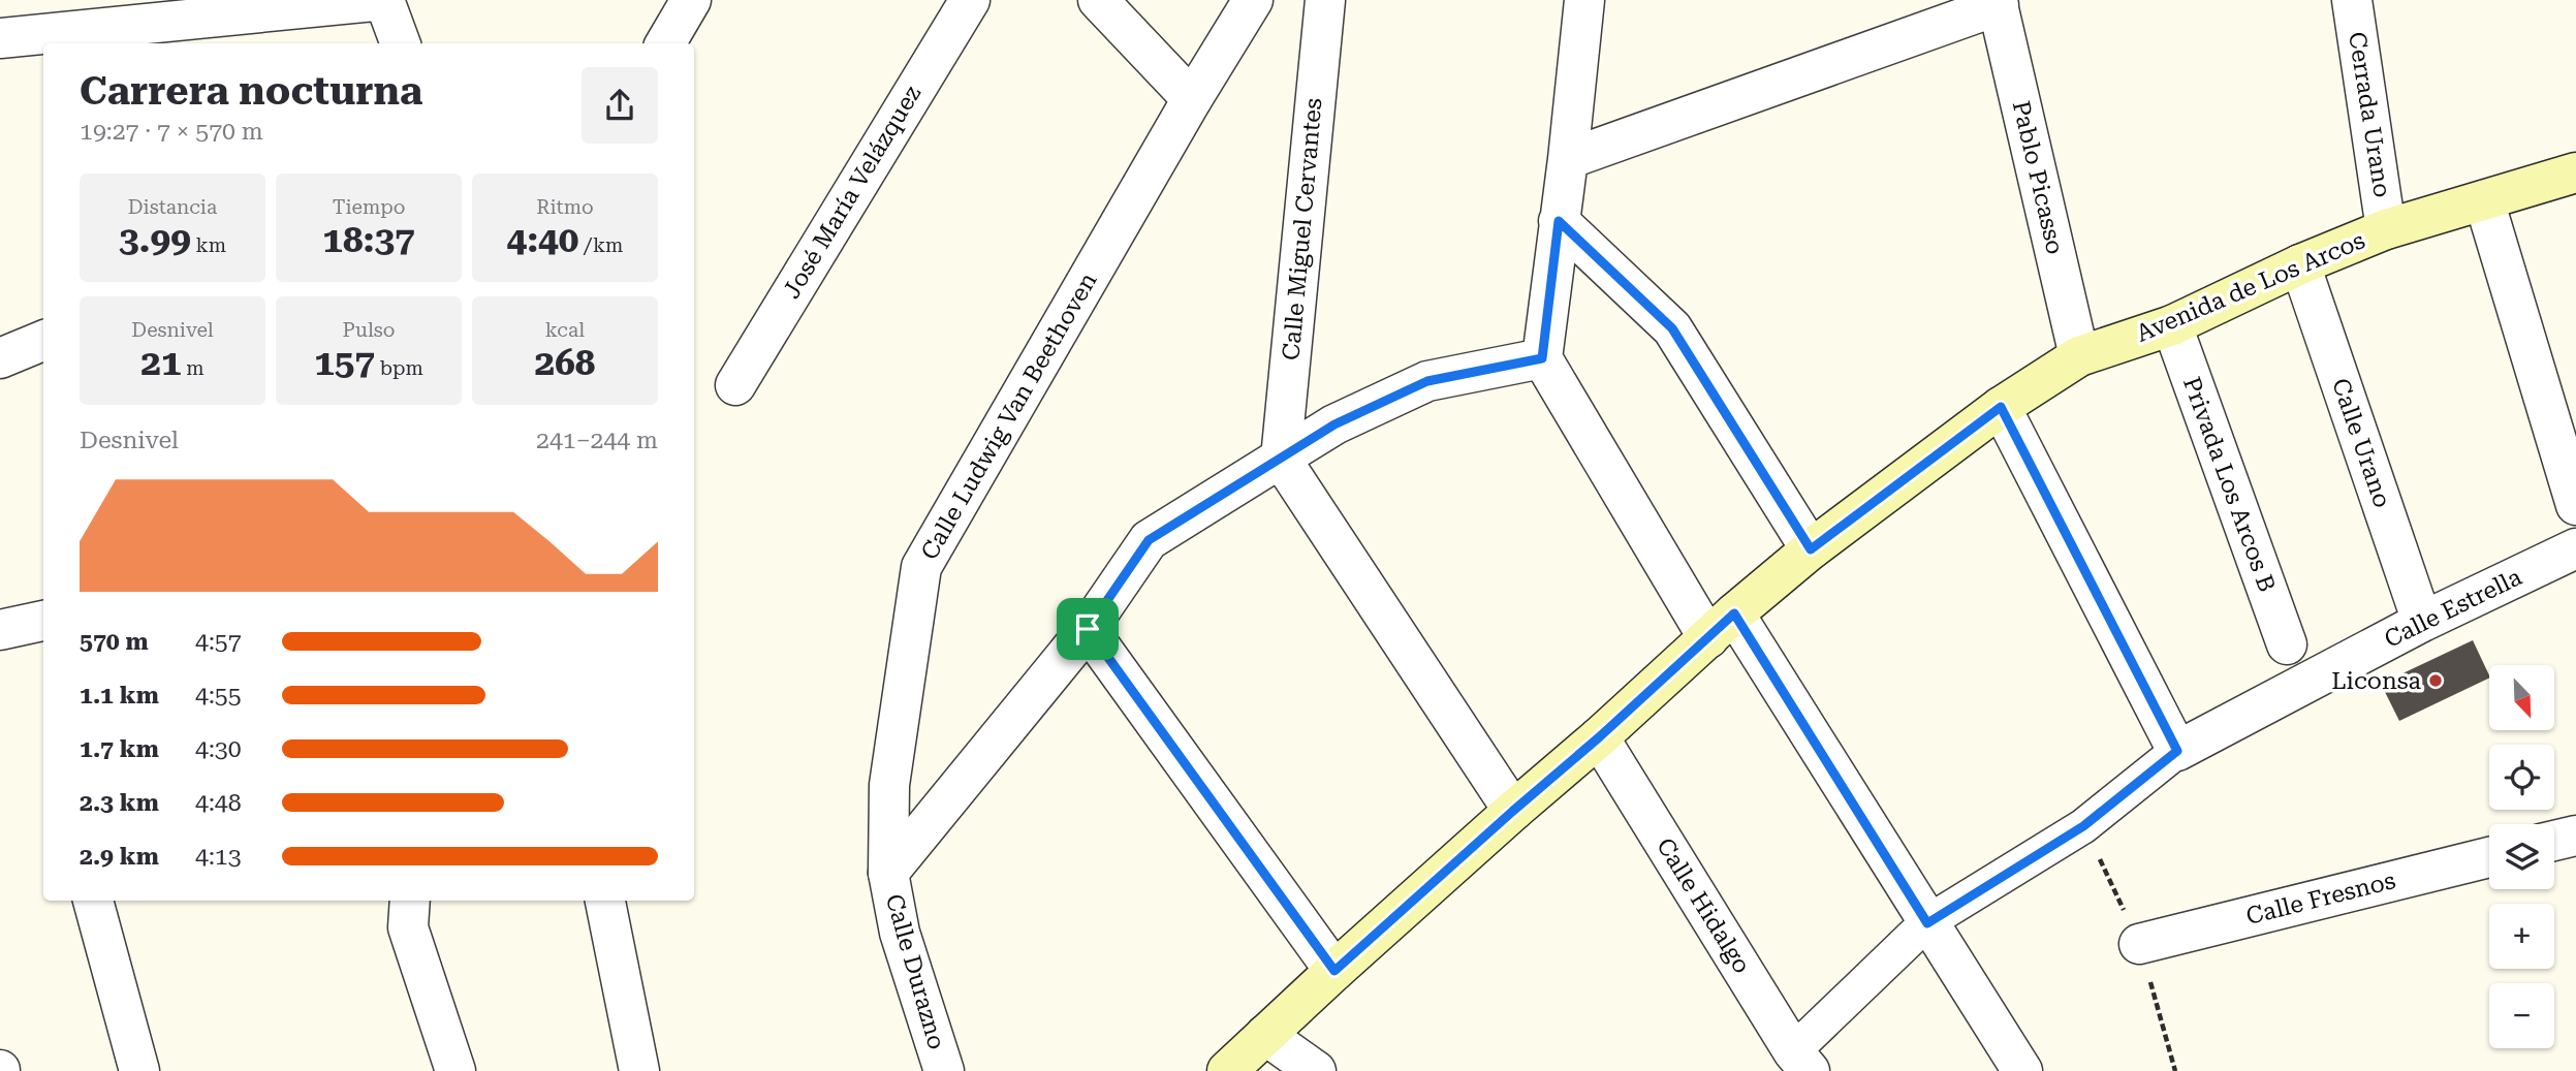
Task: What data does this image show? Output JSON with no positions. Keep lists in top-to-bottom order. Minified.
{"streets":{"main road":["Avenida de Los Arcos"],"street":["Cerrada Urano","Pablo Picasso","José María Velázquez","Calle Miguel Cervantes","Calle Ludwig Van Beethoven","Calle Urano","Privada Los Arcos B","Calle Estrella","Calle Fresnos","Calle Hidalgo","Calle Durazno"]},"crossings":[["Cerrada Urano","Avenida de Los Arcos"],["Pablo Picasso","Avenida de Los Arcos"],["Avenida de Los Arcos","Calle Urano"],["Avenida de Los Arcos","Privada Los Arcos B"],["Avenida de Los Arcos","Calle Hidalgo"],["Calle Ludwig Van Beethoven","Calle Durazno"],["Calle Urano","Calle Estrella"]],"places":["Liconsa"],"north":"bottom right","page":{"heading":["Carrera nocturna","19:27 · 7 × 570 m"],"stats":[["Distancia","3.99 km"],["Tiempo","18:37"],["Ritmo","4:40 /km"],["Desnivel","21 m"],["Pulso","157 bpm"],["kcal","268"]],"chart":["Desnivel","241–244 m"],"list":[{"name":"570 m","note":"4:57"},{"name":"1.1 km","note":"4:55"},{"name":"1.7 km","note":"4:30"},{"name":"2.3 km","note":"4:48"},{"name":"2.9 km","note":"4:13"}],"map_buttons":["+","−"]}}
